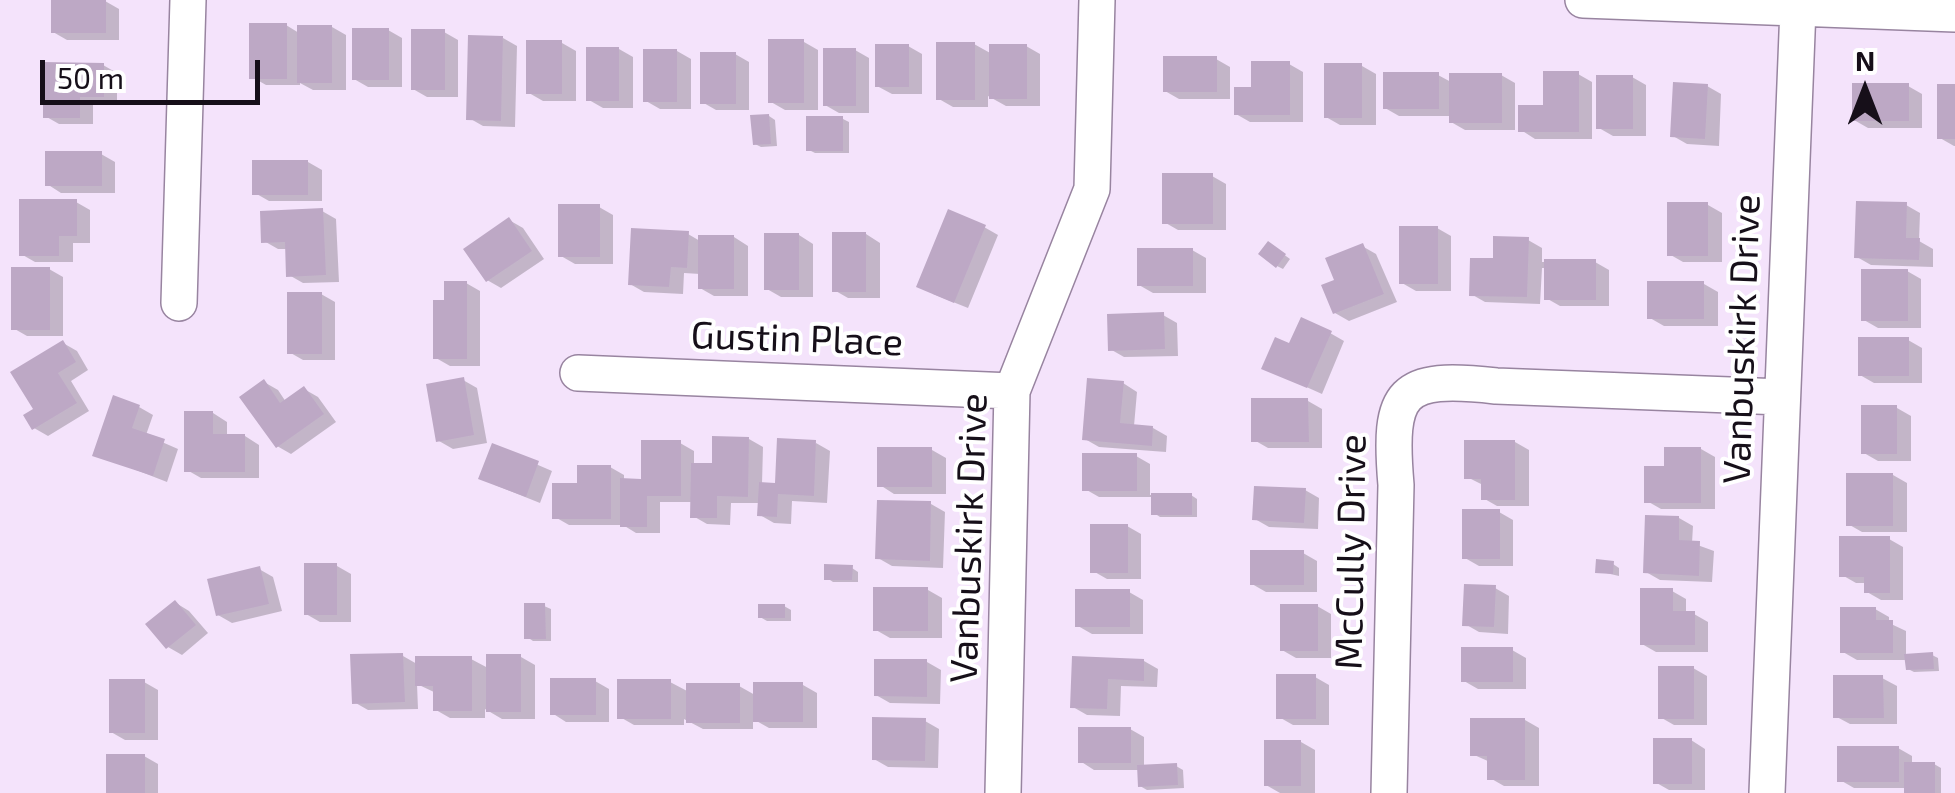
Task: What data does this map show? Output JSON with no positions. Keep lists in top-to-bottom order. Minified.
{"streets":{"street":["Gustin Place","Vanbuskirk Drive","McCully Drive"]},"crossings":[["Gustin Place","Vanbuskirk Drive"],["Vanbuskirk Drive","McCully Drive"]],"scale_bar":"50 m","north":"top"}
